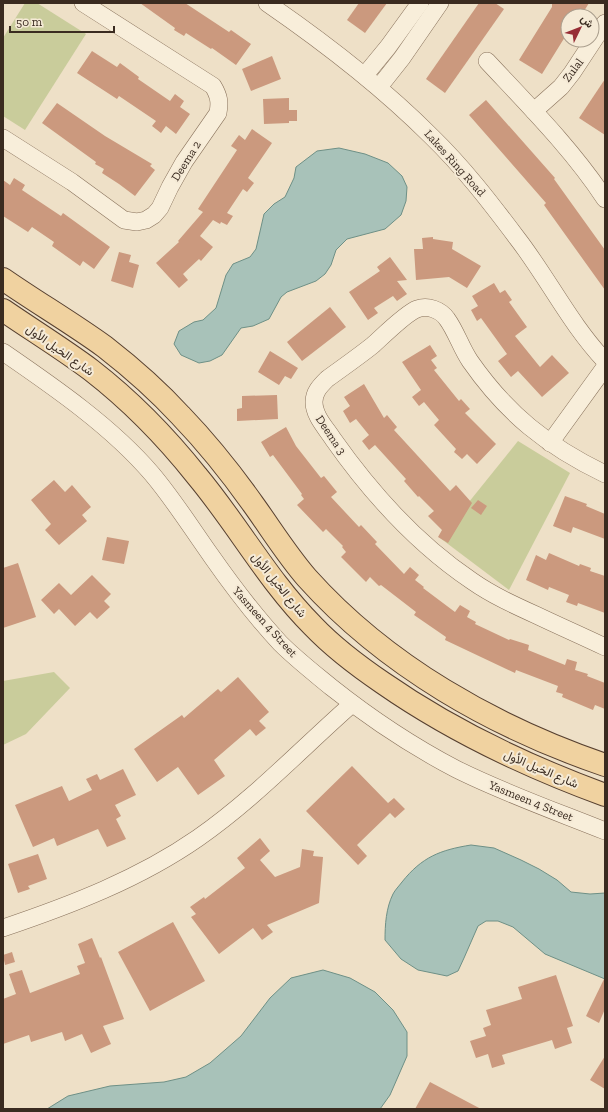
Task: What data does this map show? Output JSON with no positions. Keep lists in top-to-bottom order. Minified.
{"streets":{"main road":["شارع الخيل الأول"],"street":["Zulal","Deema 2","Lakes Ring Road","Deema 3","Yasmeen 4 Street"]},"scale_bar":"50 m","north":"top right"}
